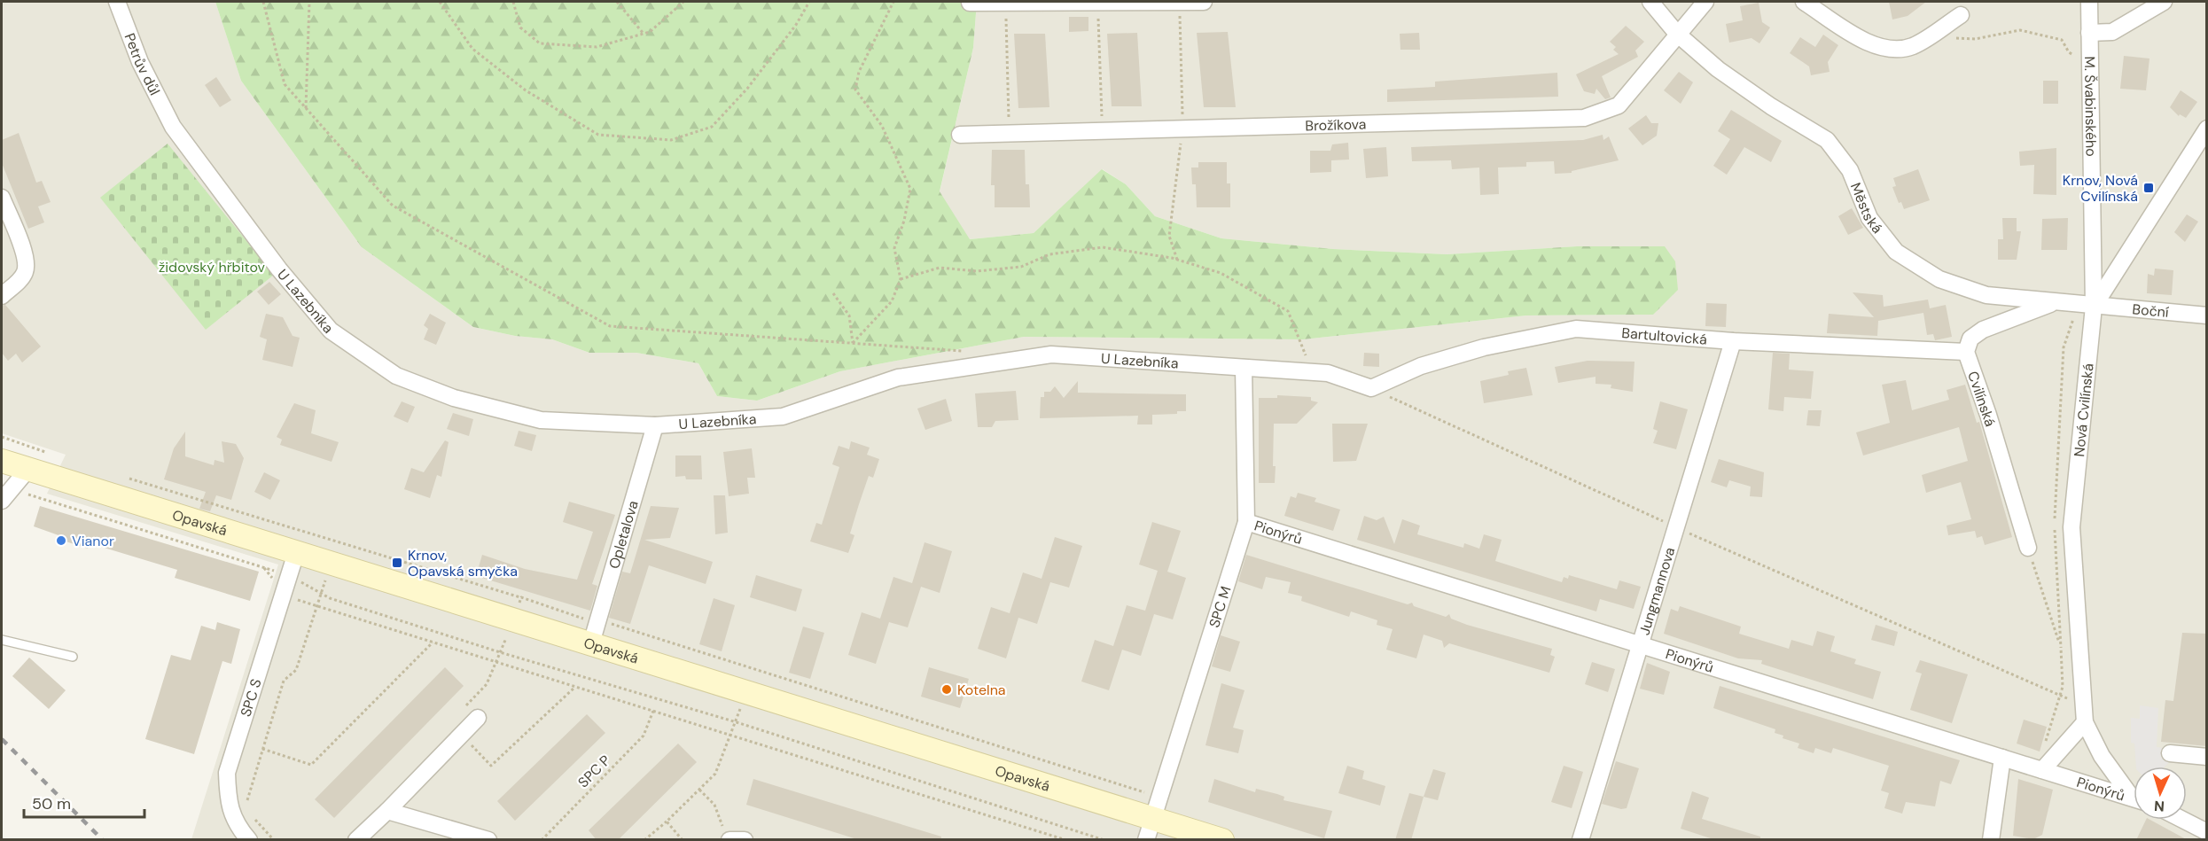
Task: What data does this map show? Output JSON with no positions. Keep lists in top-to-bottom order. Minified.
{"streets":{"main road":["Opavská"],"street":["Petrův důl","M. Švabinského","Brožíkova","Městská","U Lazebníka","Boční","Bartultovická","Cvilínská","Nová Cvilínská","Pionýrů","Opletalova","Jungmannova","SPC M","SPC S"],"path":["SPC P"]},"crossings":[["Petrův důl","U Lazebníka"],["M. Švabinského","Městská"],["M. Švabinského","Boční"],["M. Švabinského","Nová Cvilínská"],["Brožíkova","Městská"],["Městská","Boční"],["Městská","Cvilínská"],["Městská","Nová Cvilínská"],["U Lazebníka","Bartultovická"],["U Lazebníka","Opletalova"],["U Lazebníka","SPC M"],["Boční","Nová Cvilínská"],["Bartultovická","Cvilínská"],["Bartultovická","Jungmannova"],["Opavská","Opletalova"],["Opavská","SPC M"],["Opavská","SPC S"],["Pionýrů","Jungmannova"],["Pionýrů","SPC M"]],"parks":["židovský hřbitov"],"places":{"transit":["Krnov, Nová Cvilínská","Krnov, Opavská smyčka"],"other":["Vianor","Kotelna"]},"scale_bar":"50 m","north":"bottom"}
